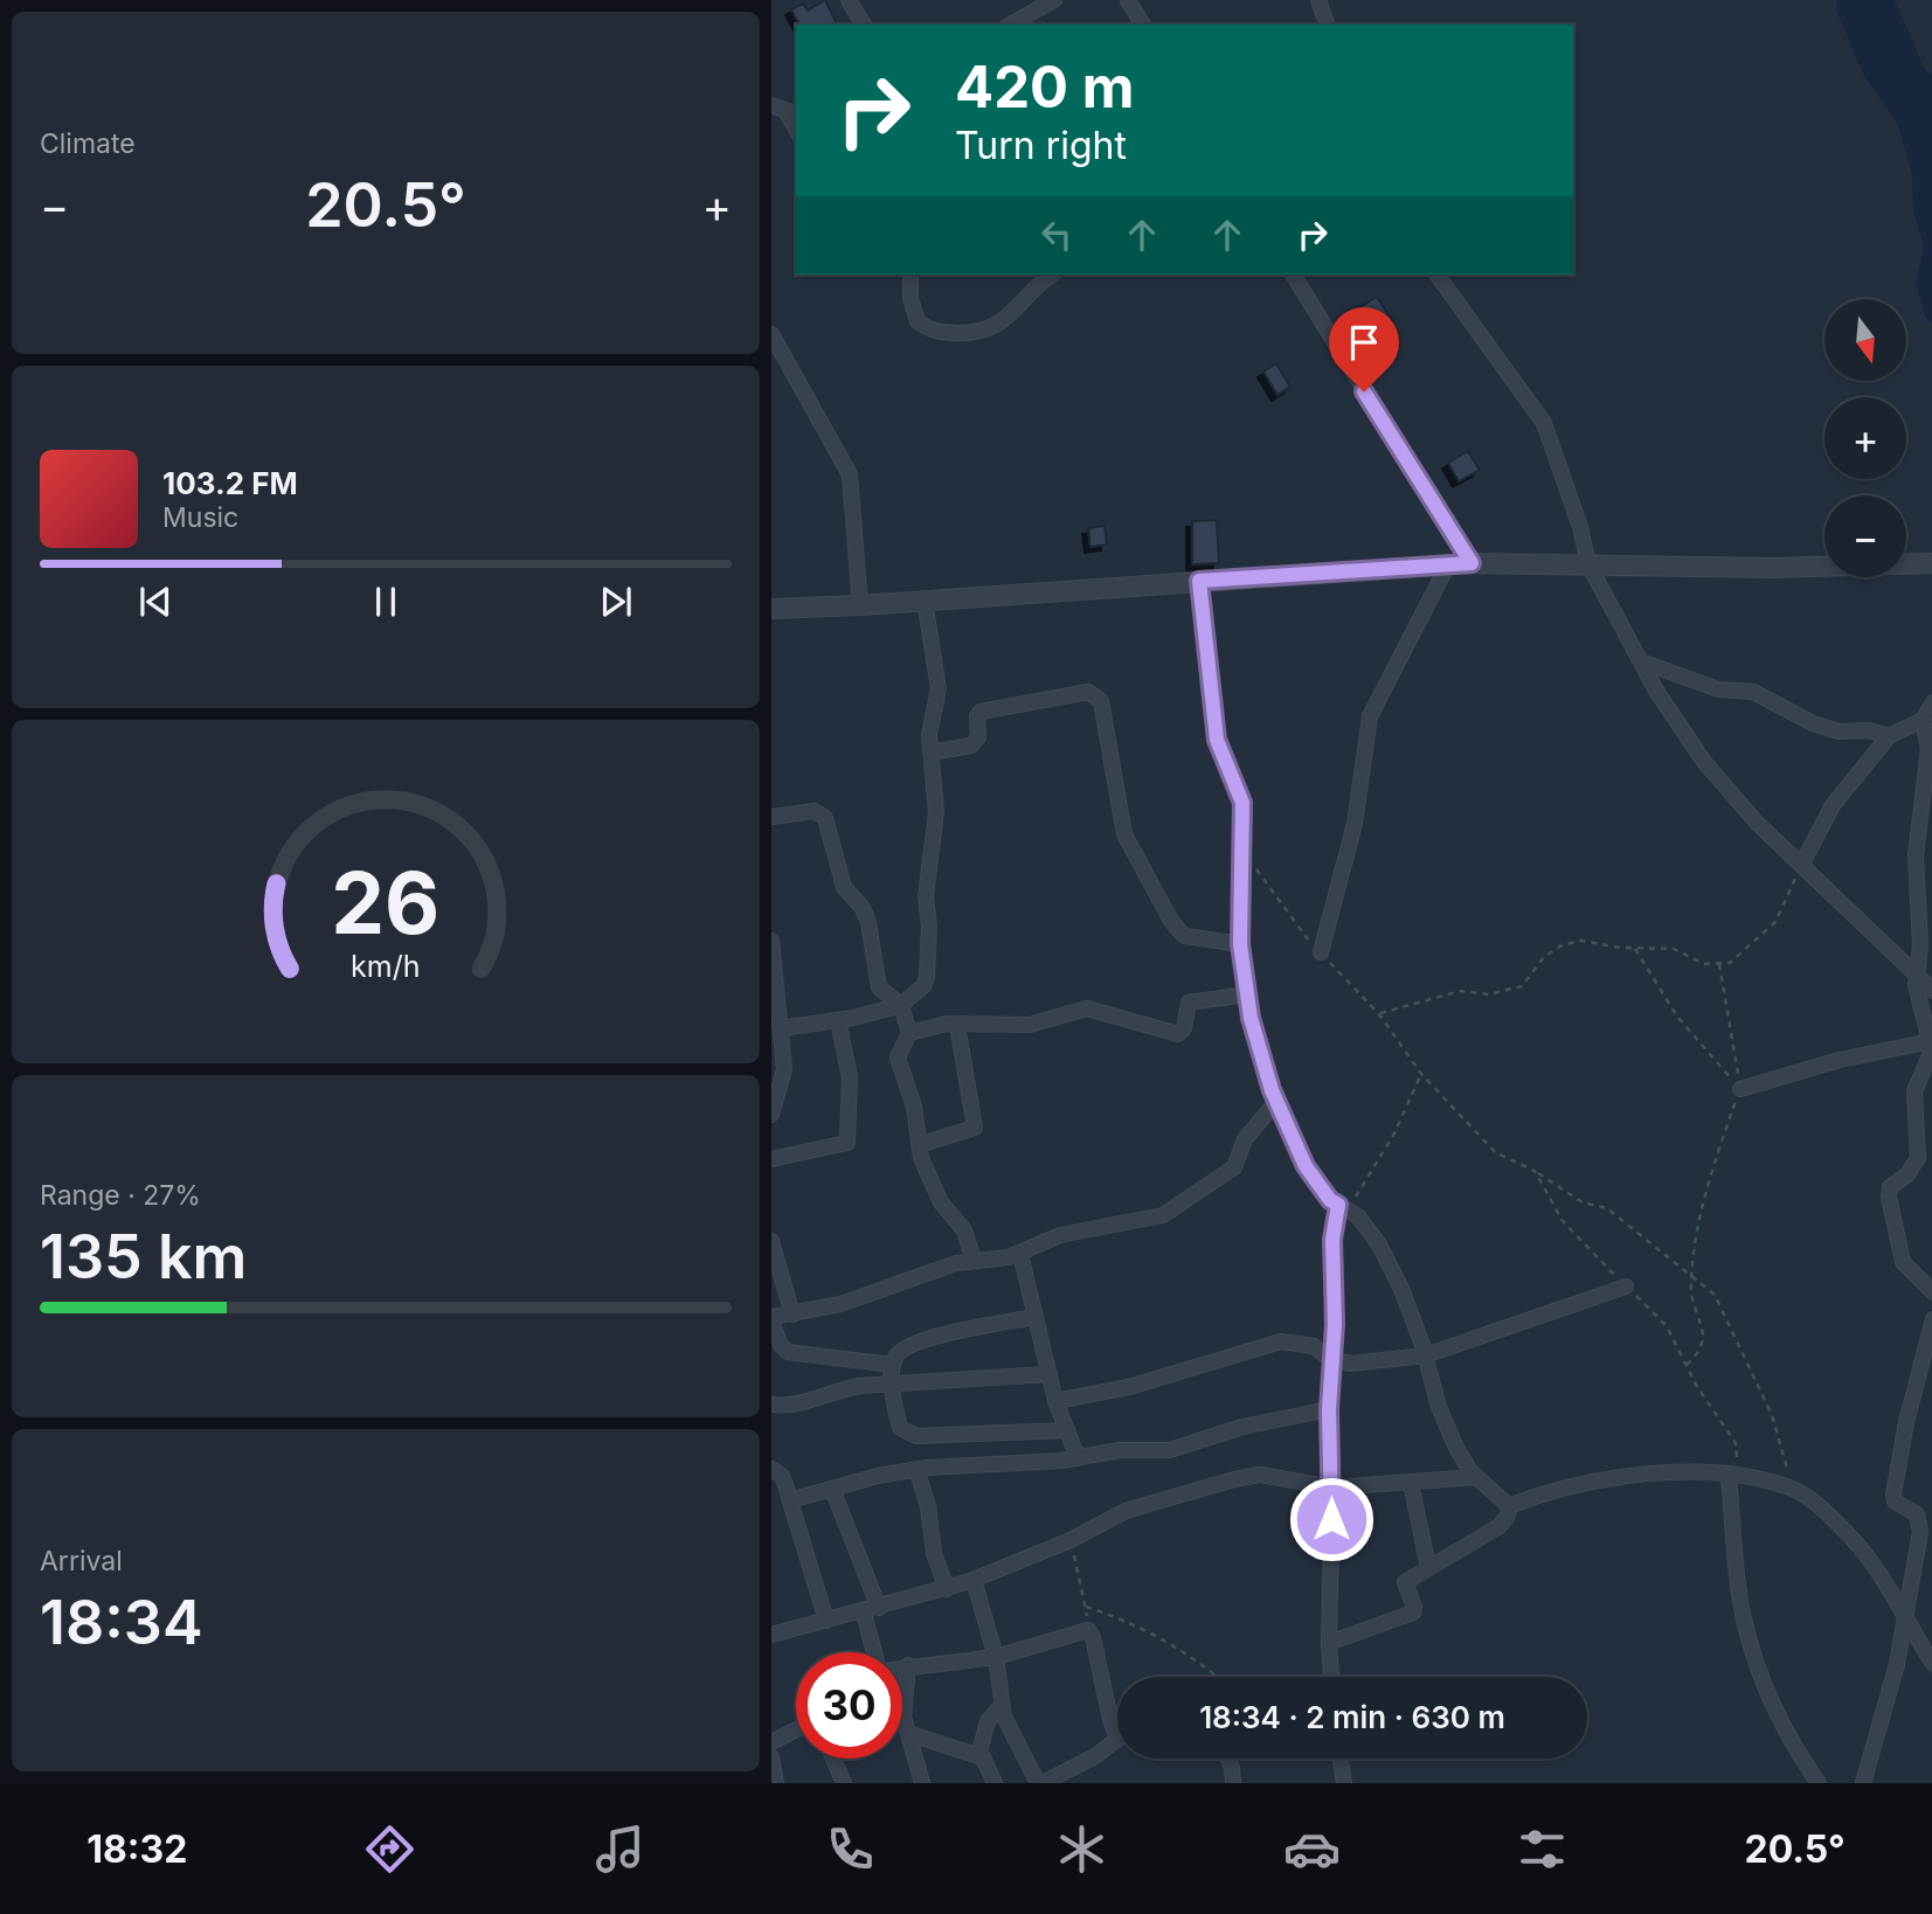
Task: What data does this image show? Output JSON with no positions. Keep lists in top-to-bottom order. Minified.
{"north":"bottom","page":{"tile":["Climate",["Range · 27%","135 km"],["Arrival","18:34"]],"turn":["420 m","Turn right"],"heat":["−","20.5°","+"],"map_buttons":["+","−"],"song":["103.2 FM","Music"],"limit":"30","trip":"18:34 · 2 min · 630 m","tabs":["18:32","20.5°"],"gauge":["26","km/h"]}}
